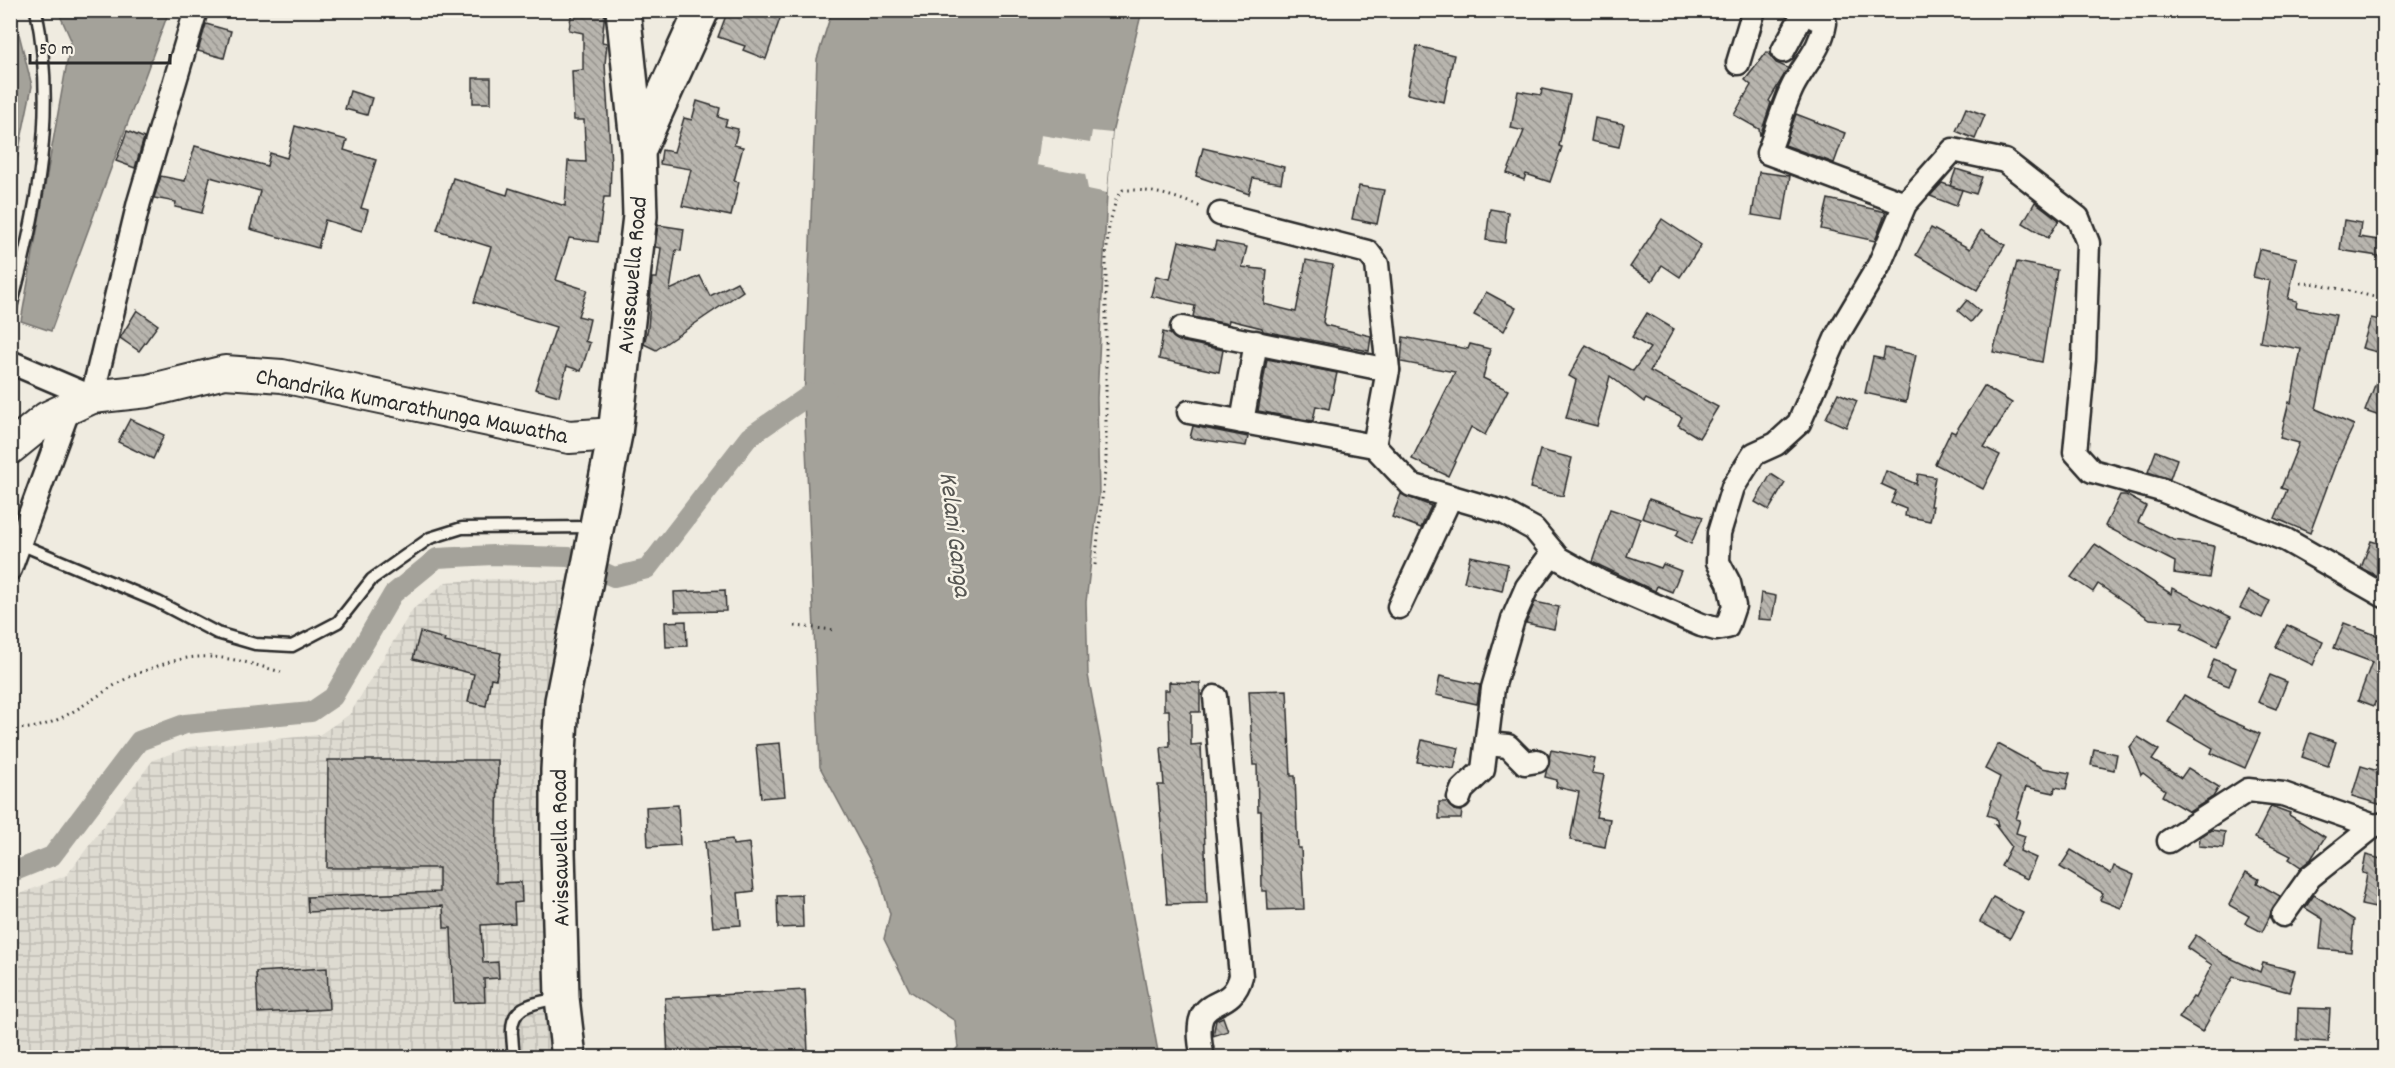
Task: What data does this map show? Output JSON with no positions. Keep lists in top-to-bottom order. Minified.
{"streets":{"main road":["Avissawella Road","Chandrika Kumarathunga Mawatha"]},"crossings":[["Avissawella Road","Chandrika Kumarathunga Mawatha"]],"water":["Kelani Ganga"],"scale_bar":"50 m"}
